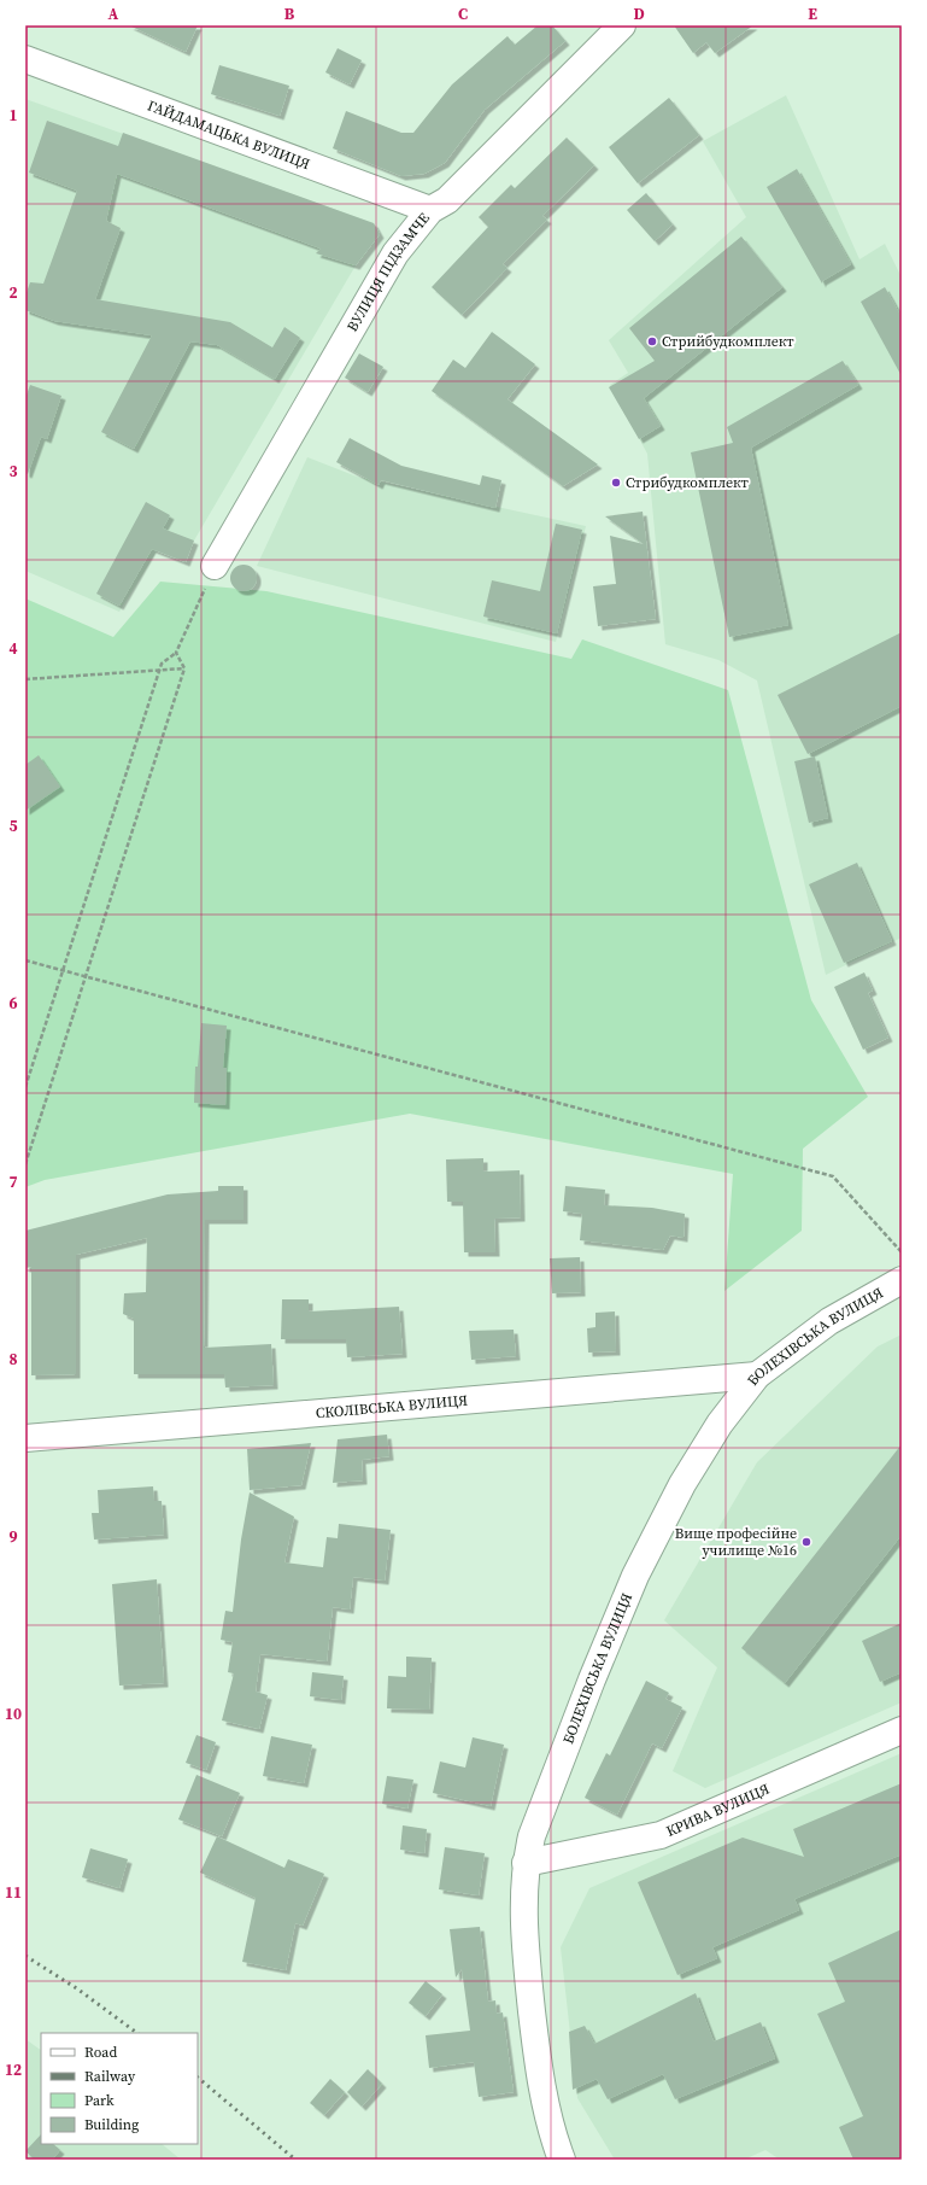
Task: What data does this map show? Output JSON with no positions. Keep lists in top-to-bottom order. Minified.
{"streets":{"street":["ГАЙДАМАЦЬКА ВУЛИЦЯ","ВУЛИЦЯ ПІДЗАМЧЕ","БОЛЕХІВСЬКА ВУЛИЦЯ","СКОЛІВСЬКА ВУЛИЦЯ","КРИВА ВУЛИЦЯ"]},"crossings":[["ГАЙДАМАЦЬКА ВУЛИЦЯ","ВУЛИЦЯ ПІДЗАМЧЕ"],["БОЛЕХІВСЬКА ВУЛИЦЯ","СКОЛІВСЬКА ВУЛИЦЯ"],["БОЛЕХІВСЬКА ВУЛИЦЯ","КРИВА ВУЛИЦЯ"]],"places":["Стрийбудкомплект","Стрибудкомплект","Вище професійне училище №16"],"legend":["Road","Railway","Park","Building"],"grid":{"columns":["A","B","C","D","E"],"rows":["1","2","3","4","5","6","7","8","9","10","11","12"]}}
